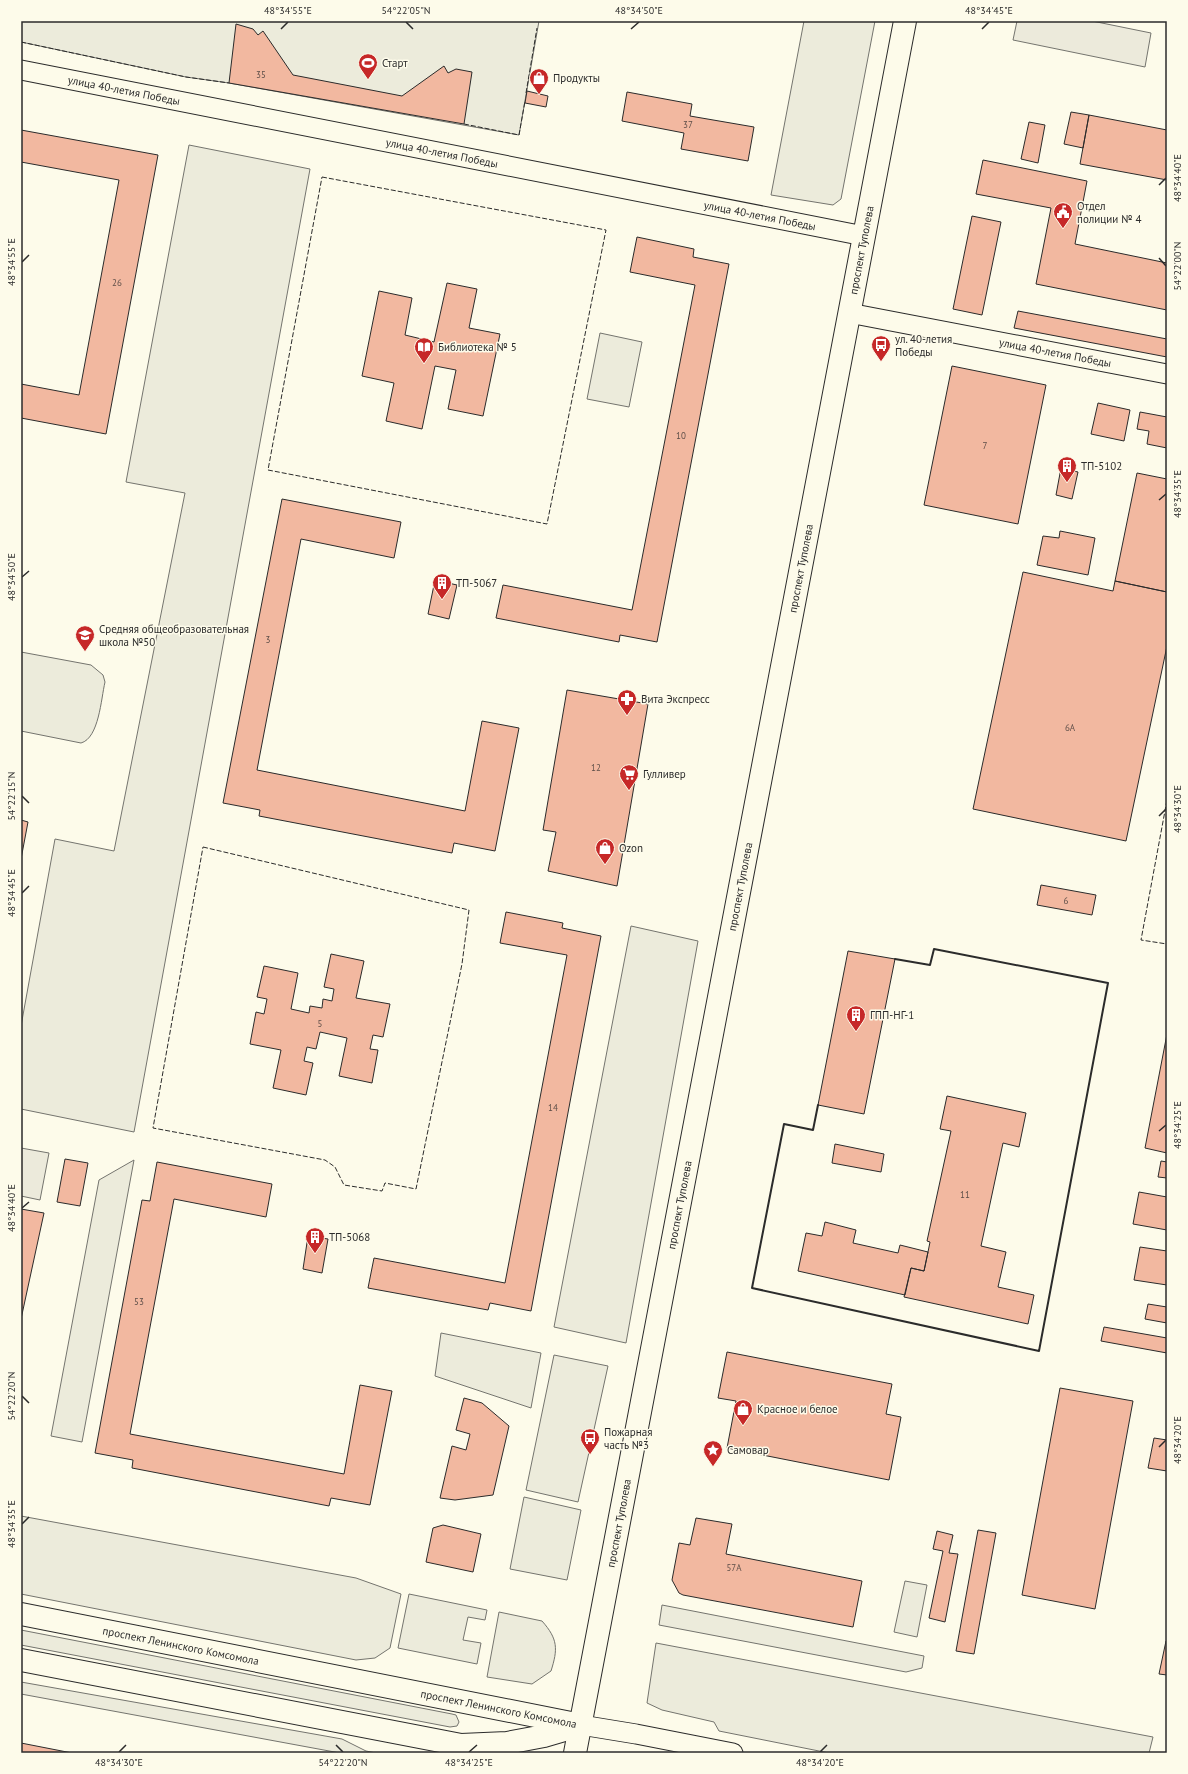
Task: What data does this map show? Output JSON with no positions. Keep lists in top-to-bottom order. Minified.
{"streets":{"main road":["проспект Туполева","проспект Ленинского Комсомола"],"street":["улица 40-летия Победы"]},"crossings":[["улица 40-летия Победы","проспект Туполева"],["проспект Туполева","проспект Ленинского Комсомола"]],"places":{"sports":["Старт"],"shop":["Продукты","Ozon","Красное и белое"],"public building":["Отдел полиции № 4"],"bus stop":["ул. 40-летия Победы","Пожарная часть №3"],"library":["Библиотека № 5"],"building":["ТП-5102","ТП-5067","ГПП-НГ-1","ТП-5068"],"school or university":["Средняя общеобразовательная школа №50"],"pharmacy":["Вита Экспресс"],"supermarket":["Гулливер"],"place":["Самовар"]},"house_numbers":["35","37","26","10","7","3","6А","12","6","5","14","11","53","57А"],"coordinates":["48°34'55\"E","54°22'05\"N","48°34'50\"E","48°34'45\"E","48°34'40\"E","54°22'00\"N","48°34'35\"E","54°22'15\"N","48°34'30\"E","48°34'25\"E","54°22'20\"N","48°34'20\"E"]}
